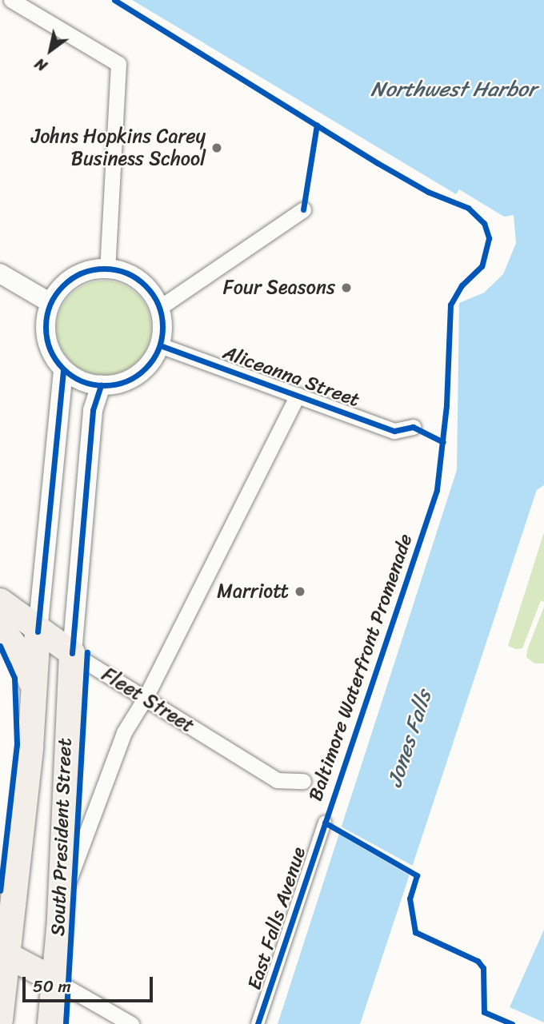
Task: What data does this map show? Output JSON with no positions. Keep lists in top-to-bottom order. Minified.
{"streets":{"main road":["Fleet Street","South President Street"],"street":["Aliceanna Street","East Falls Avenue"],"cycle path":["Baltimore Waterfront Promenade"]},"crossings":[["Aliceanna Street","South President Street"],["Fleet Street","South President Street"]],"water":["Northwest Harbor","Jones Falls"],"places":["Johns Hopkins Carey Business School","Four Seasons","Marriott"],"scale_bar":"50 m","north":"bottom left"}
